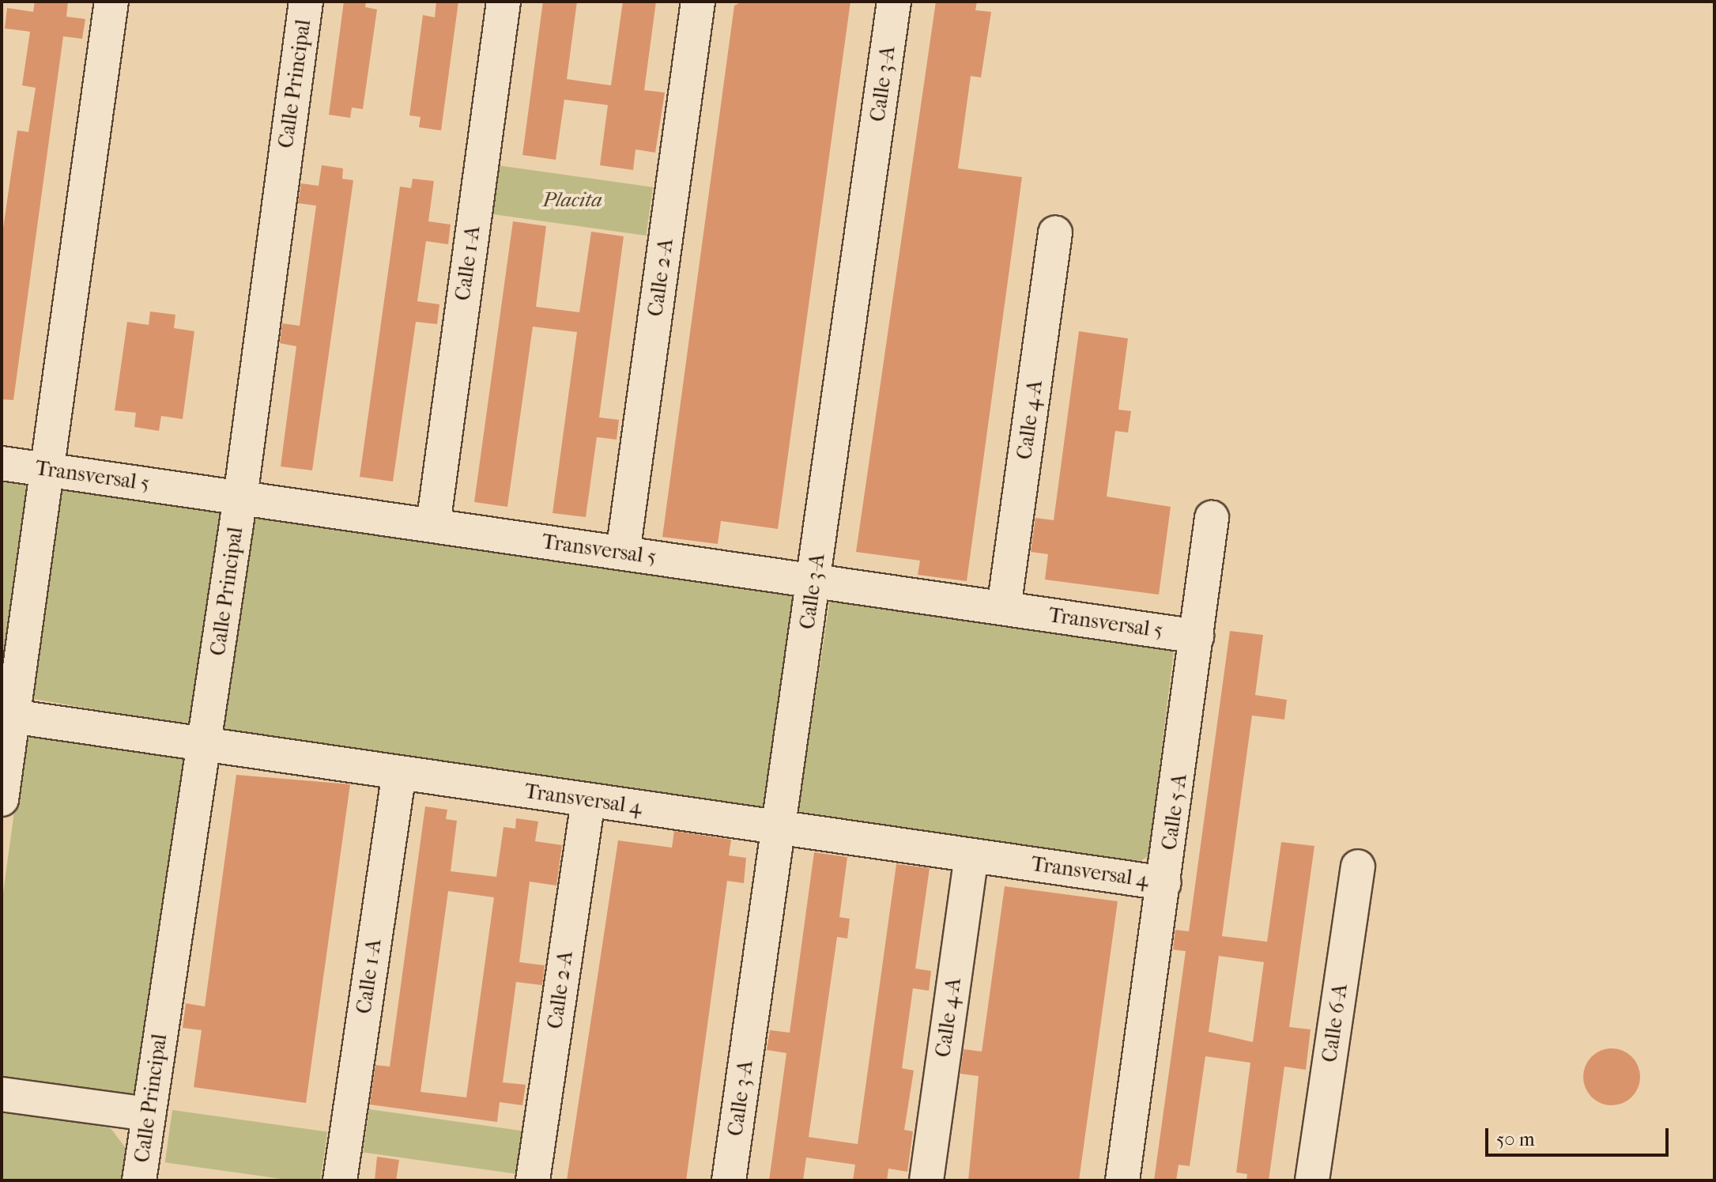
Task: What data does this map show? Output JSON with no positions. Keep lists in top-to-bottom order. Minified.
{"streets":{"street":["Calle Principal","Calle 3-A","Calle 1-A","Calle 2-A","Calle 4-A","Transversal 5","Transversal 4","Calle 5-A","Calle 6-A"]},"crossings":[["Calle Principal","Transversal 5"],["Calle Principal","Transversal 4"],["Calle 3-A","Transversal 5"],["Calle 3-A","Transversal 4"],["Calle 1-A","Transversal 5"],["Calle 1-A","Transversal 4"],["Calle 2-A","Transversal 5"],["Calle 2-A","Transversal 4"],["Calle 4-A","Transversal 5"],["Calle 4-A","Transversal 4"],["Transversal 5","Calle 5-A"],["Transversal 4","Calle 5-A"]],"parks":["Placita"],"scale_bar":"50 m"}
